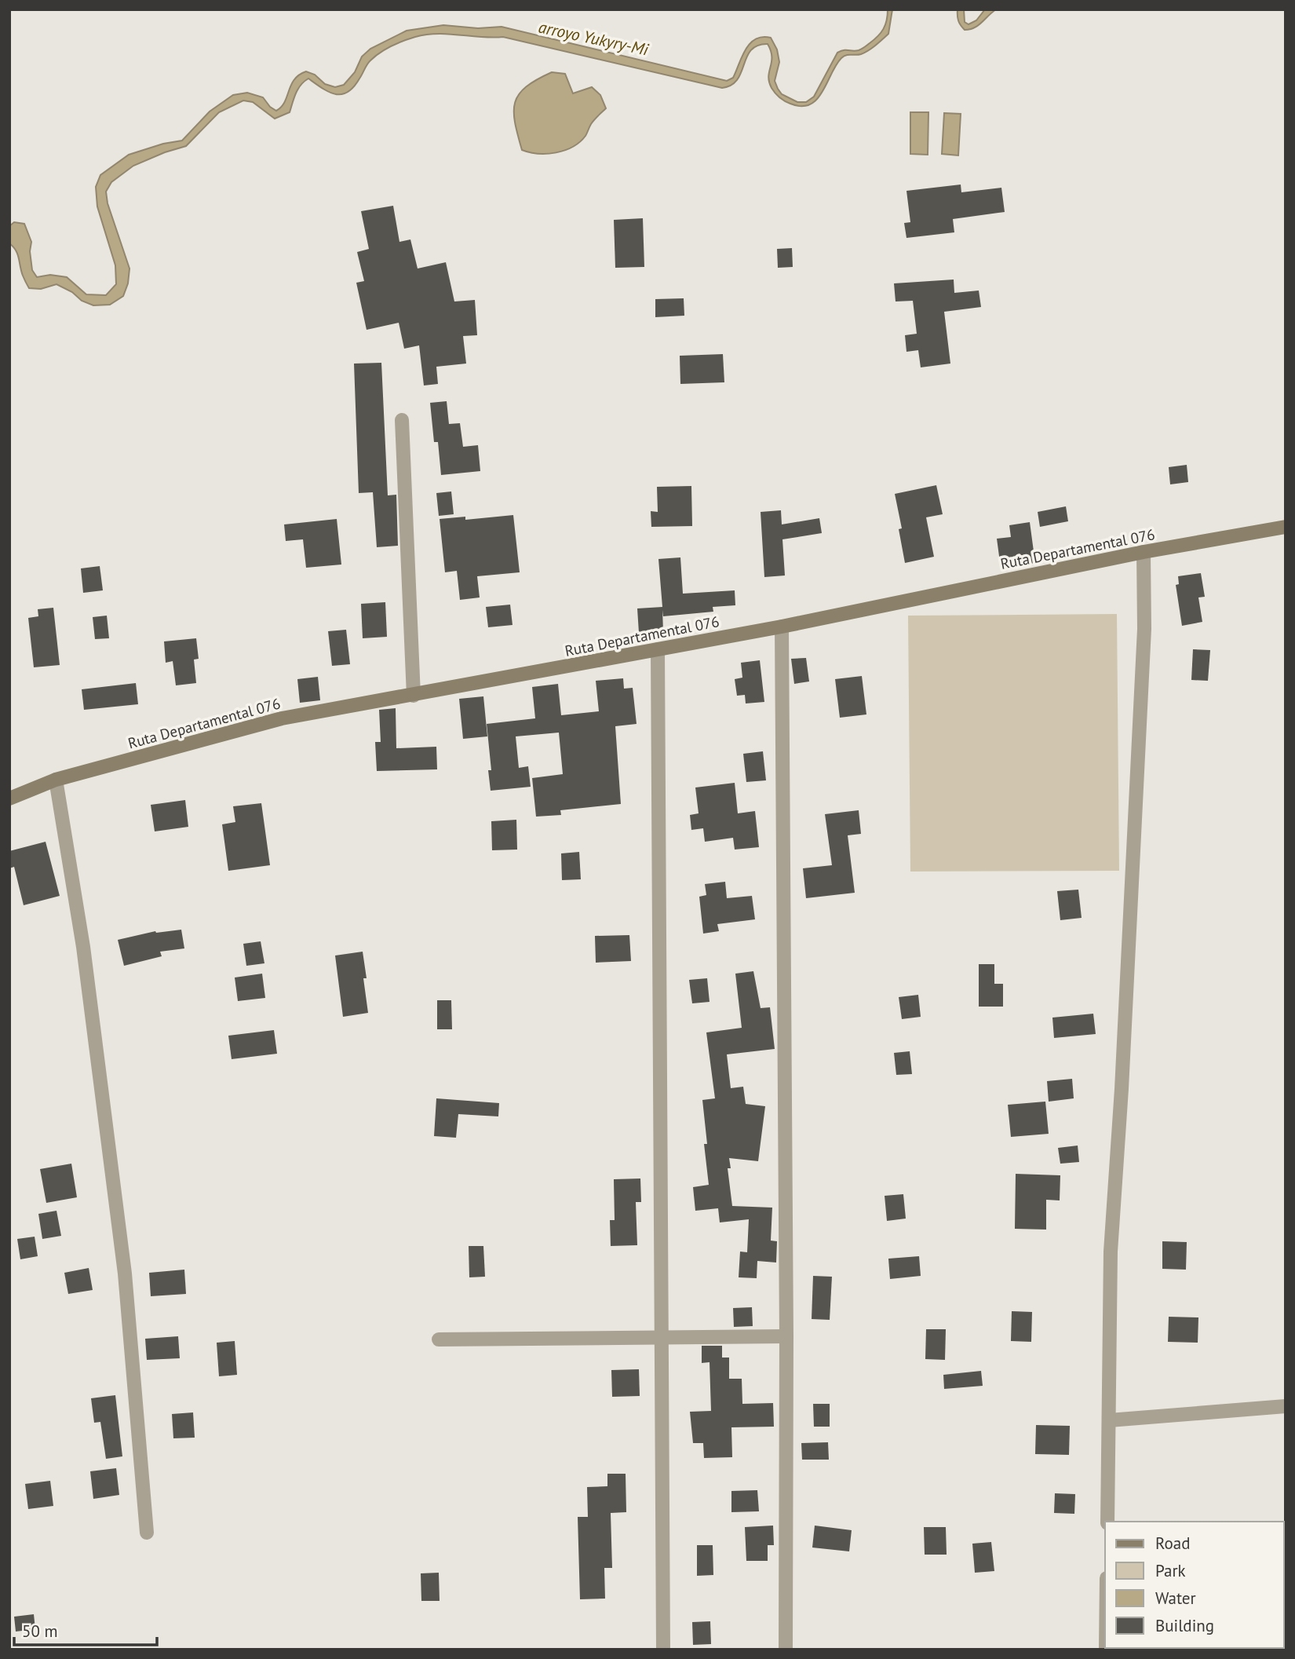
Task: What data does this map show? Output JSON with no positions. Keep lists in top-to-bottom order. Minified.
{"streets":{"main road":["Ruta Departamental 076"]},"water":["arroyo Yukyry-Mi"],"legend":["Road","Park","Water","Building"],"scale_bar":"50 m"}
